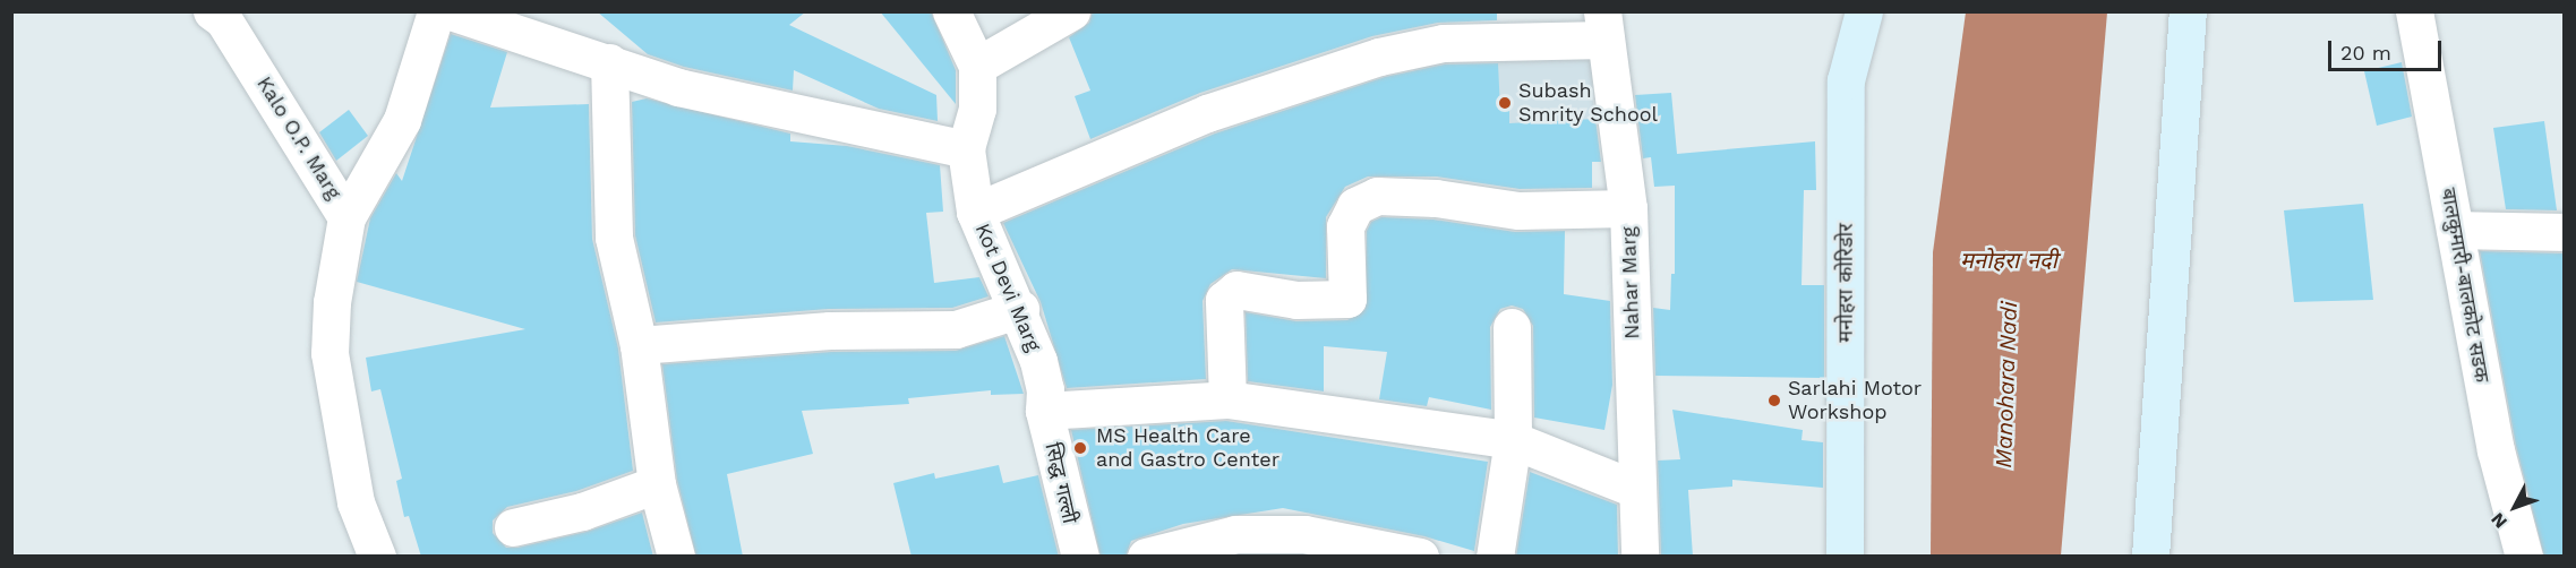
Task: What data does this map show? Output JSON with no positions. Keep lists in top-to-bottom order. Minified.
{"streets":{"main road":["मनोहरा कोरिडोर"],"street":["Kalo O.P. Marg","Nahar Marg","बालकुमारी-बालकोट सडक","Kot Devi Marg","सिद्ध गल्ली"]},"crossings":[["Kot Devi Marg","सिद्ध गल्ली"]],"water":["मनोहरा नदी","Manohara Nadi"],"places":["Subash Smrity School","Sarlahi Motor Workshop","MS Health Care and Gastro Center"],"scale_bar":"20 m","north":"bottom left"}
